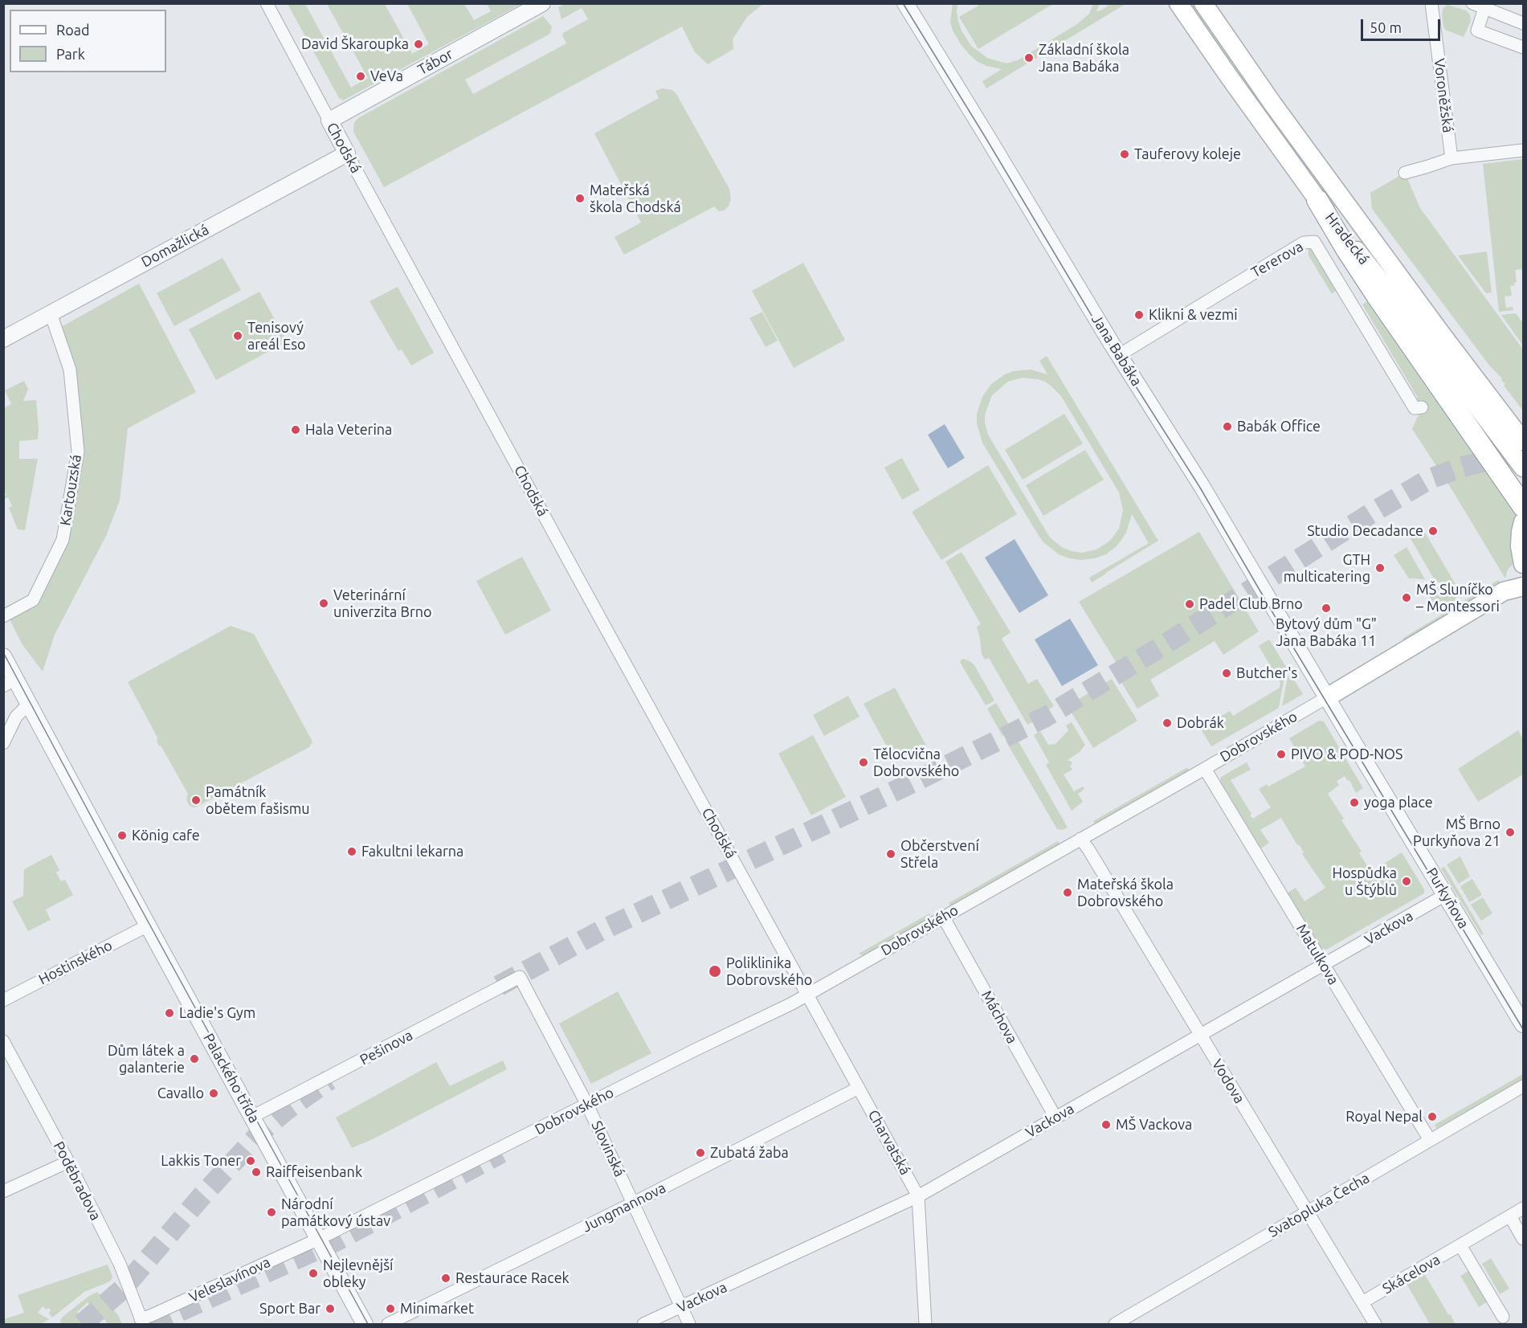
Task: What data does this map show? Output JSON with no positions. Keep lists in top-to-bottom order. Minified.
{"streets":{"main road":["Hradecká","Dobrovského"],"street":["Tábor","Voroněžská","Chodská","Domažlická","Tererova","Jana Babáka","Kartouzská","Purkyňova","Vackova","Matulkova","Hostinského","Máchova","Pešinova","Palackého třída","Vodova","Charvatská","Slovinská","Poděbradova","Svatopluka Čecha","Jungmannova","Skácelova","Veleslavínova"]},"crossings":[["Tábor","Chodská"],["Chodská","Domažlická"],["Chodská","Charvatská"],["Domažlická","Kartouzská"],["Tererova","Jana Babáka"],["Jana Babáka","Dobrovského"],["Jana Babáka","Purkyňova"],["Dobrovského","Purkyňova"],["Dobrovského","Matulkova"],["Dobrovského","Máchova"],["Dobrovského","Palackého třída"],["Dobrovského","Vodova"],["Dobrovského","Charvatská"],["Dobrovského","Slovinská"],["Dobrovského","Veleslavínova"],["Purkyňova","Vackova"],["Vackova","Matulkova"],["Vackova","Máchova"],["Vackova","Vodova"],["Vackova","Charvatská"],["Vackova","Slovinská"],["Matulkova","Svatopluka Čecha"],["Hostinského","Palackého třída"],["Pešinova","Palackého třída"],["Pešinova","Slovinská"],["Palackého třída","Veleslavínova"],["Vodova","Svatopluka Čecha"],["Vodova","Skácelova"],["Charvatská","Jungmannova"],["Slovinská","Jungmannova"],["Poděbradova","Veleslavínova"]],"places":["David Škaroupka","Základní škola Jana Babáka","VeVa","Tauferovy koleje","Mateřská škola Chodská","Klikni & vezmi","Tenisový areál Eso","Babák Office","Hala Veterina","Studio Decadance","GTH multicatering","MŠ Sluníčko – Montessori","Veterinární univerzita Brno","Padel Club Brno","Bytový dům \"G\" Jana Babáka 11","Butcher's","Dobrák","PIVO & POD-NOS","Tělocvična Dobrovského","Památník obětem fašismu","yoga place","MŠ Brno Purkyňova 21","König cafe","Fakultni lekarna","Občerstvení Střela","Hospůdka u Štýblů","Mateřská škola Dobrovského","Poliklinika Dobrovského","Ladie's Gym","Dům látek a galanterie","Cavallo","Royal Nepal","MŠ Vackova","Zubatá žaba","Lakkis Toner","Raiffeisenbank","Národní památkový ústav","Nejlevnější obleky","Restaurace Racek","Sport Bar","Minimarket"],"legend":["Road","Park"],"scale_bar":"50 m"}
